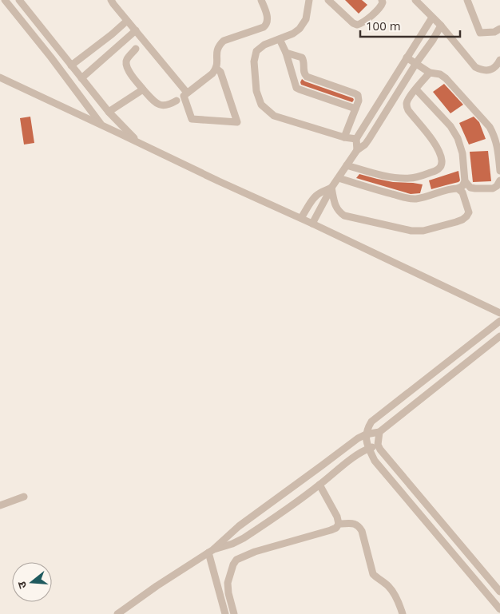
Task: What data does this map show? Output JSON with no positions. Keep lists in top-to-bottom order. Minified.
{"scale_bar":"100 m","north":"left"}
